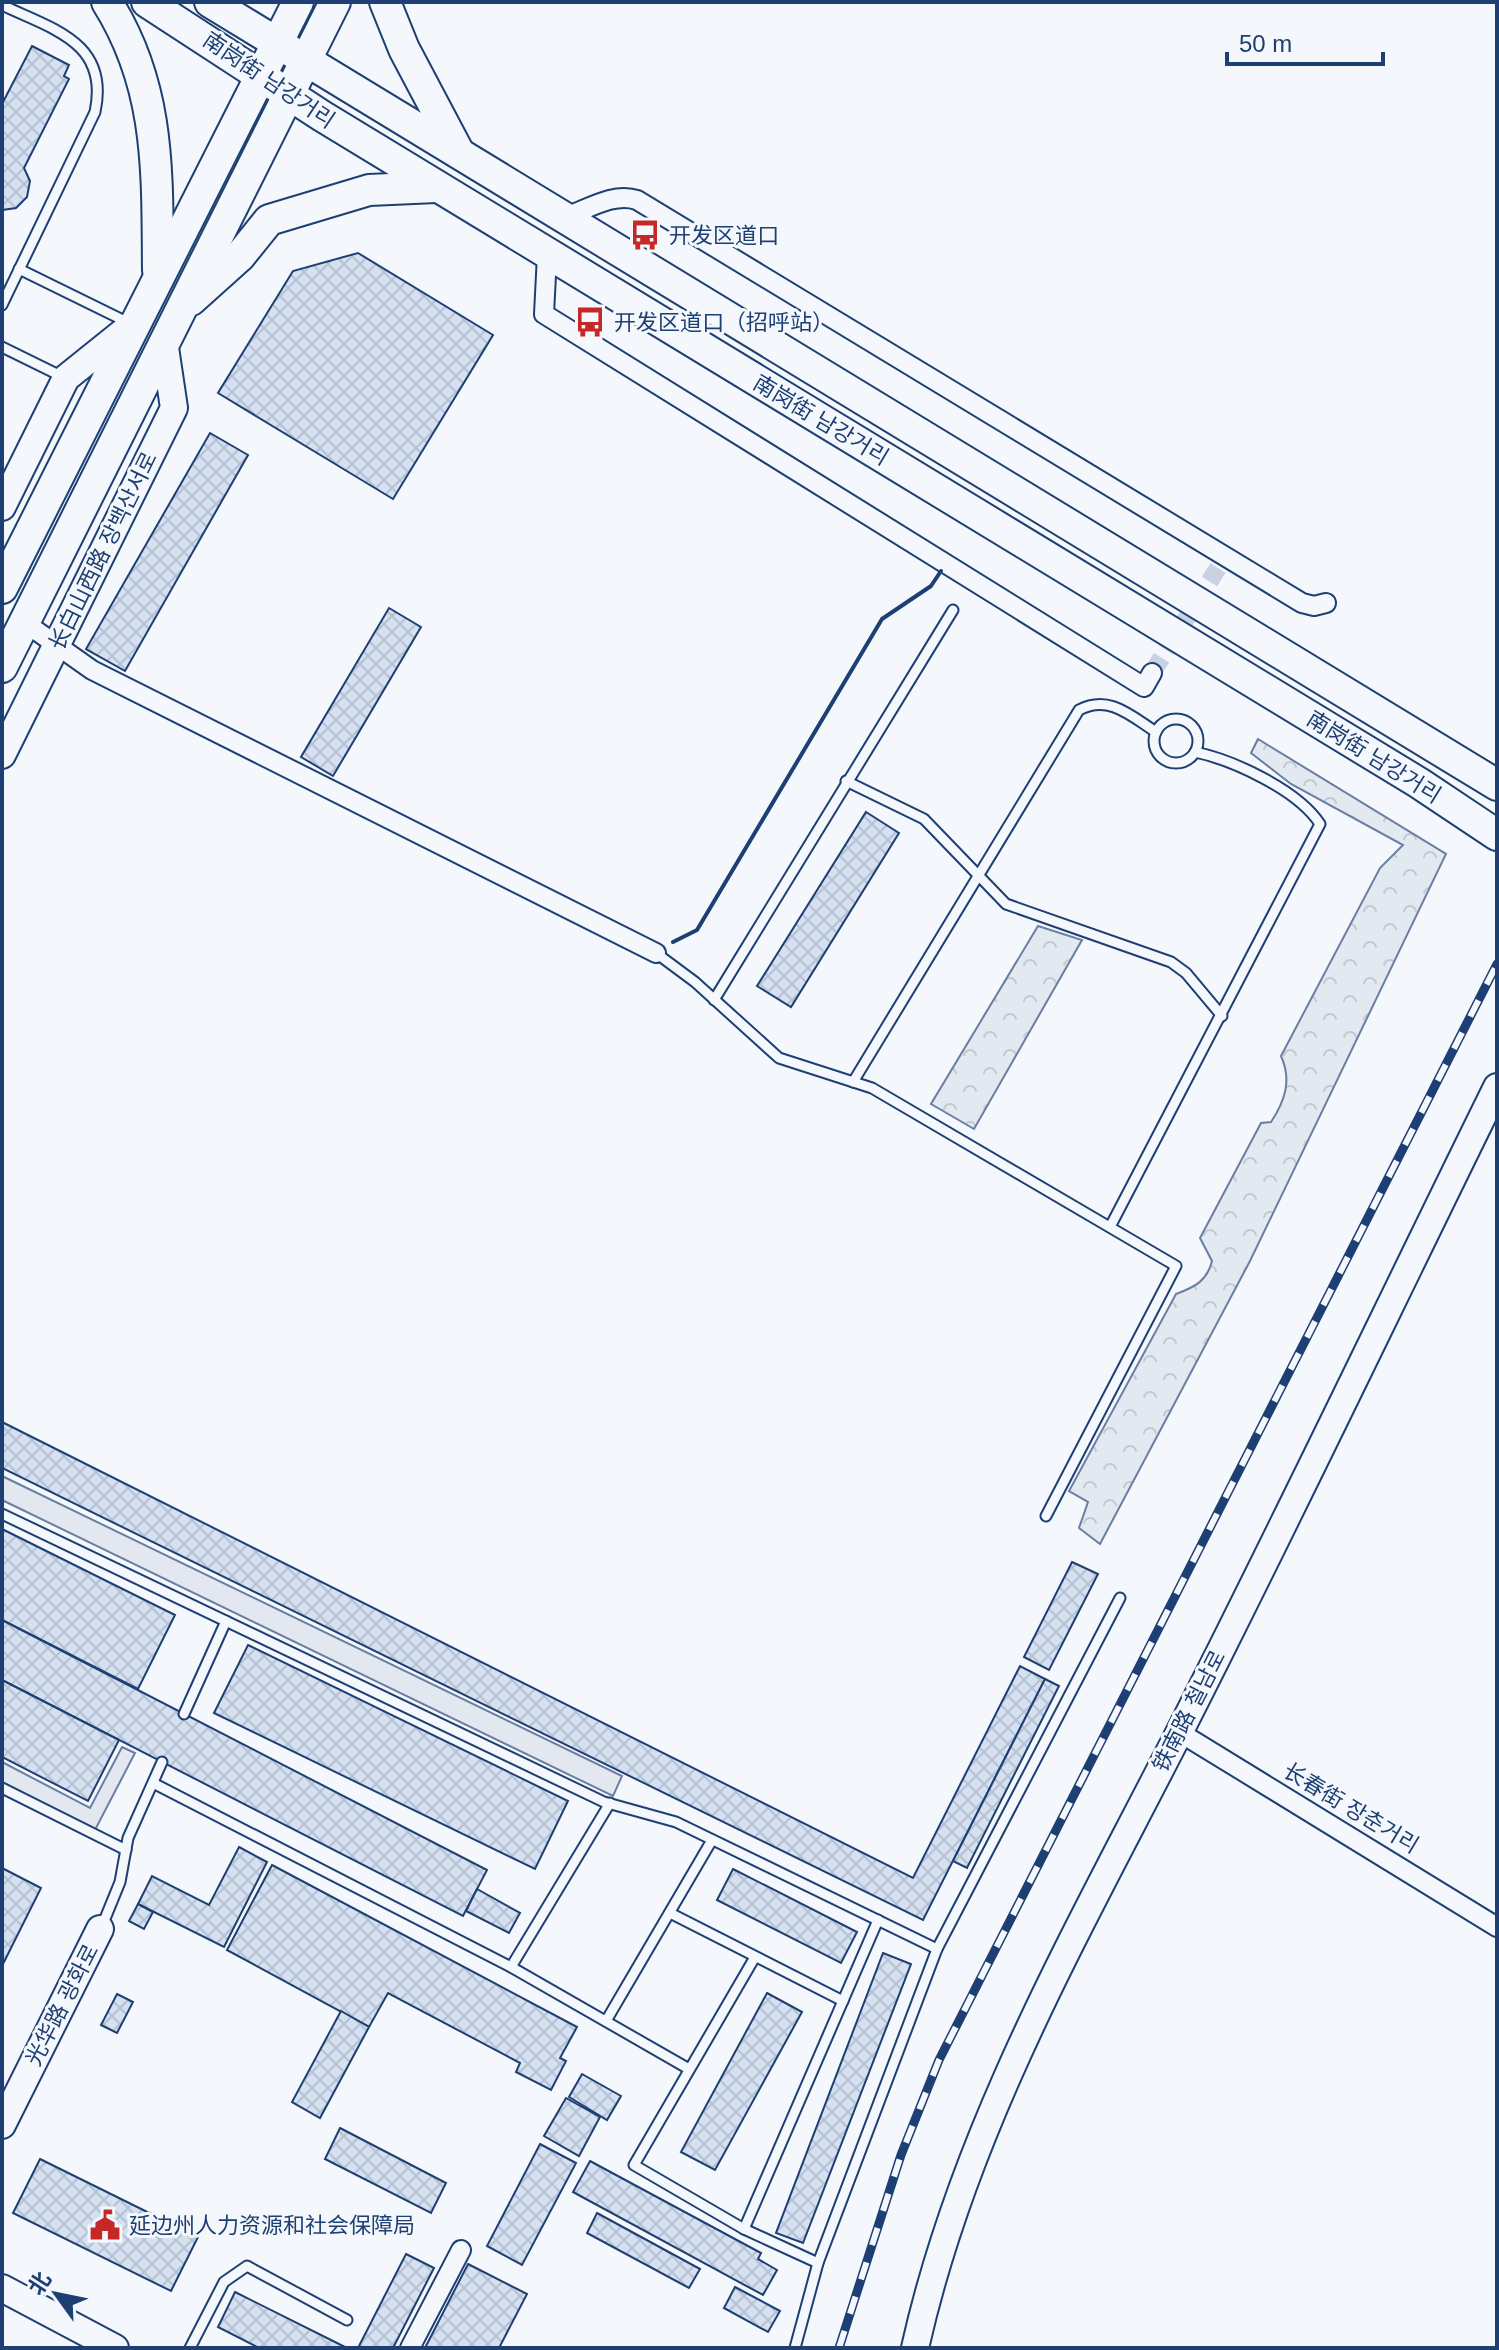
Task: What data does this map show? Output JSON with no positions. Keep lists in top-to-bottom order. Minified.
{"streets":{"main road":["南岗街 남강거리","长白山西路 장백산서로"],"street":["铁南路 철남로","长春街 장춘거리","光华路 광화로"]},"crossings":[["南岗街 남강거리","长白山西路 장백산서로"],["铁南路 철남로","长春街 장춘거리"]],"places":{"bus stop":["开发区道口","开发区道口（招呼站）"],"public building":["延边州人力资源和社会保障局"]},"scale_bar":"50 m","north":"top left"}
